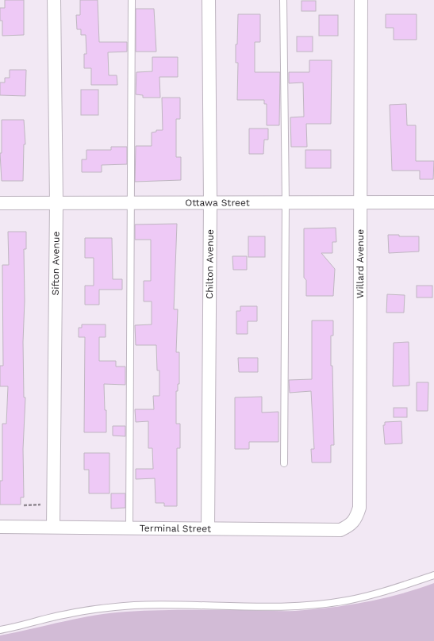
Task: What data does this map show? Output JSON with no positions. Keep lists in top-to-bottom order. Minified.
{"streets":{"street":["Ottawa Street","Sifton Avenue","Chilton Avenue","Willard Avenue","Terminal Street"]},"crossings":[["Ottawa Street","Sifton Avenue"],["Ottawa Street","Chilton Avenue"],["Ottawa Street","Willard Avenue"],["Sifton Avenue","Terminal Street"],["Chilton Avenue","Terminal Street"],["Willard Avenue","Terminal Street"]]}
